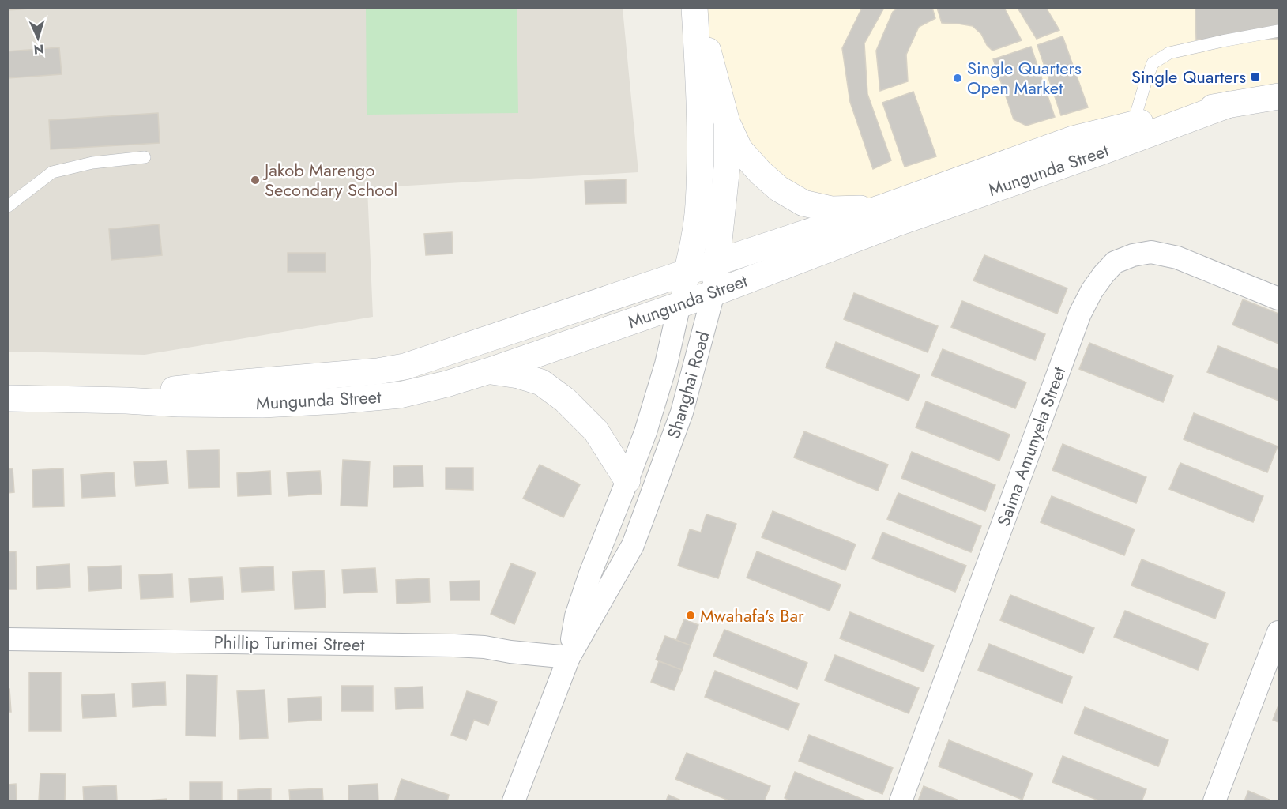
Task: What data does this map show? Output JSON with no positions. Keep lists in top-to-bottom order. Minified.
{"streets":{"street":["Mungunda Street","Shanghai Road","Saima Amunyela Street","Phillip Turimei Street"]},"crossings":[["Mungunda Street","Shanghai Road"],["Shanghai Road","Phillip Turimei Street"]],"places":{"transit":["Single Quarters"],"other":["Single Quarters Open Market","Jakob Marengo Secondary School","Mwahafa's Bar"]},"north":"bottom"}
